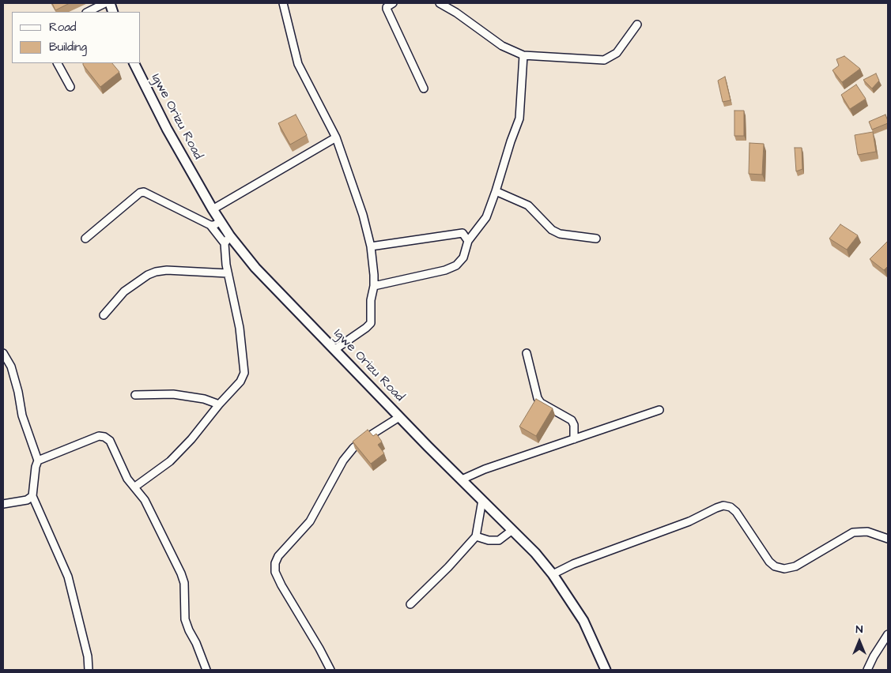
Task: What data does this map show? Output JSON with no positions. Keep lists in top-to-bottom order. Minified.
{"streets":{"main road":["Igwe Orizu Road"]},"legend":["Road","Building"],"north":"top"}
